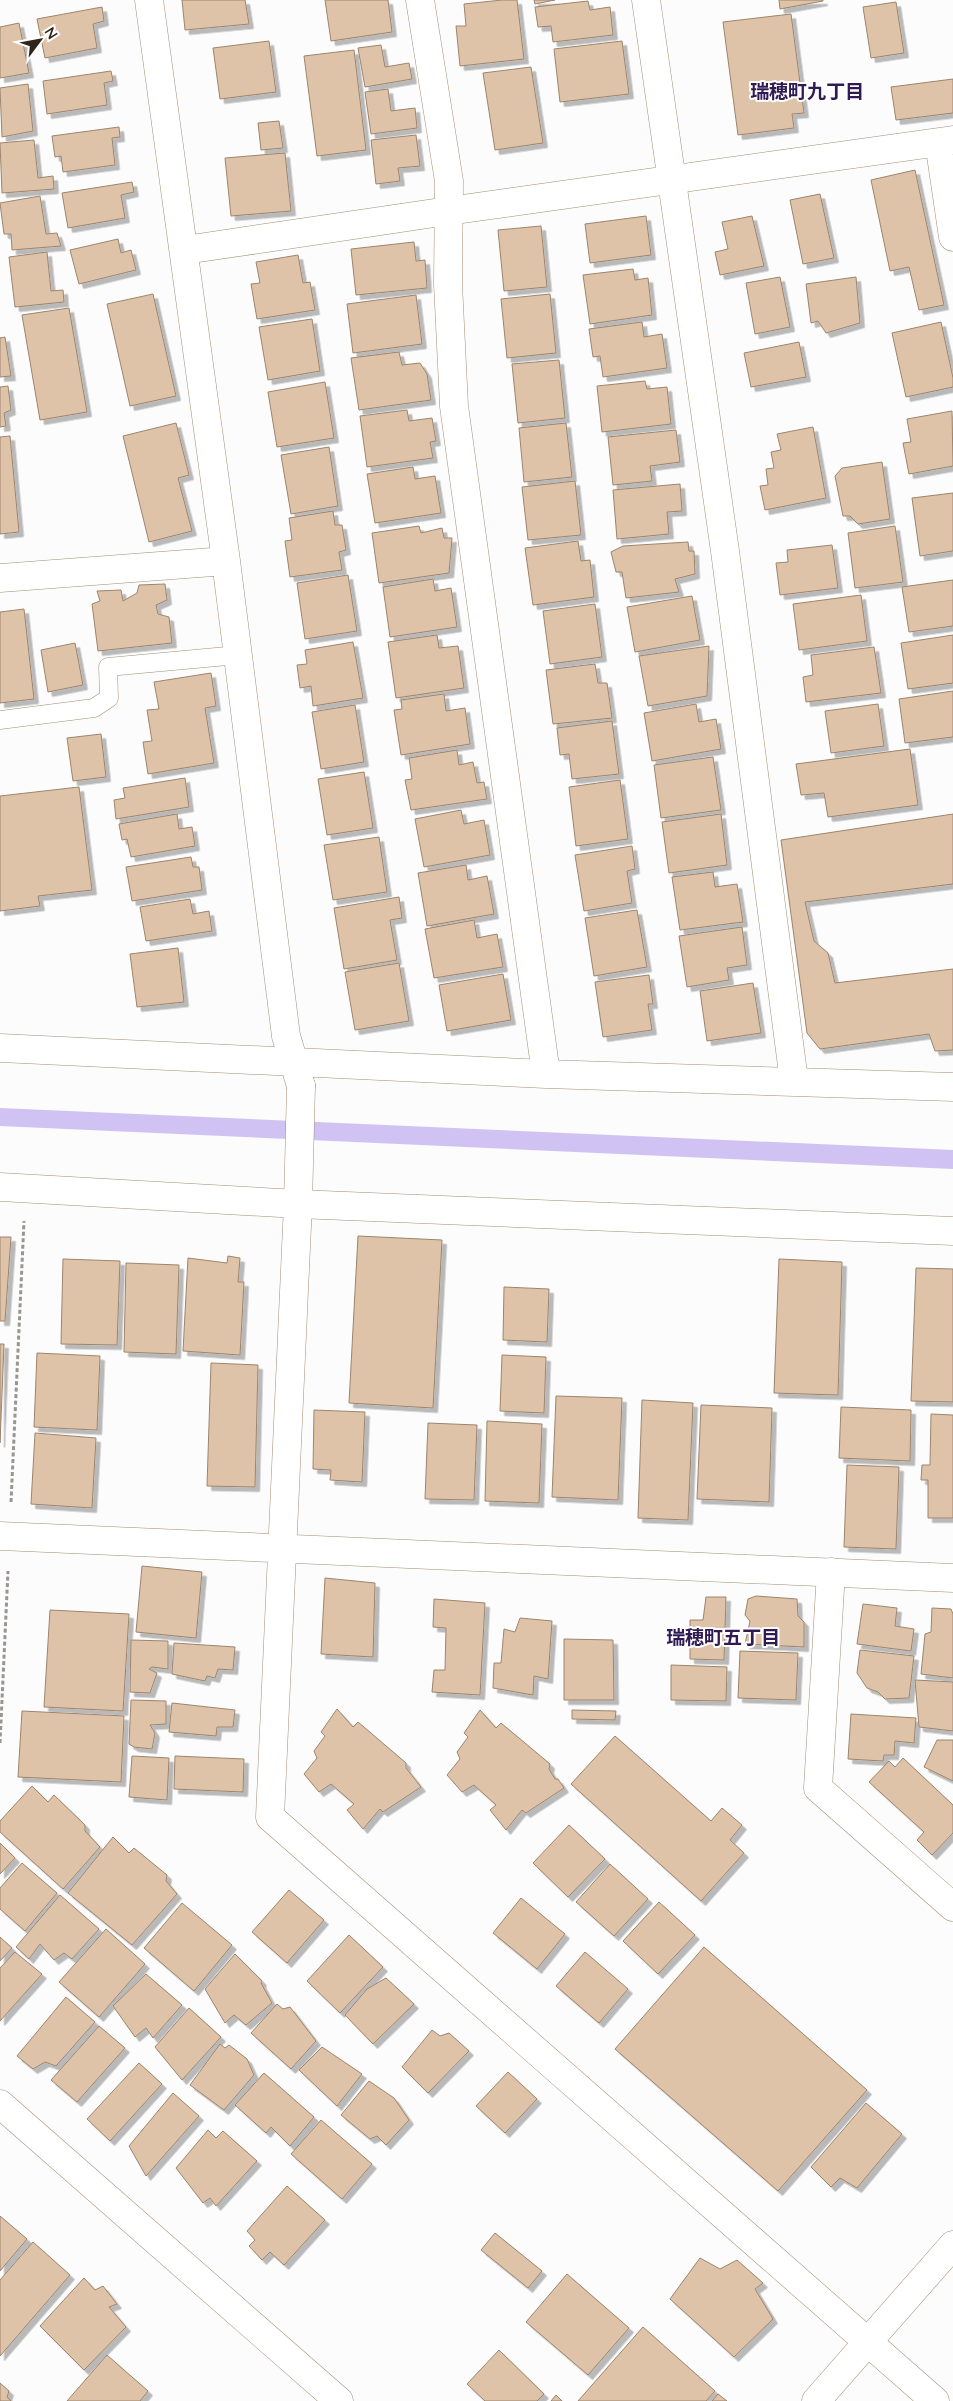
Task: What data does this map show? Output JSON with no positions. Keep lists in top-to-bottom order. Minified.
{"districts":["瑞穂町九丁目","瑞穂町五丁目"],"north":"top right"}
